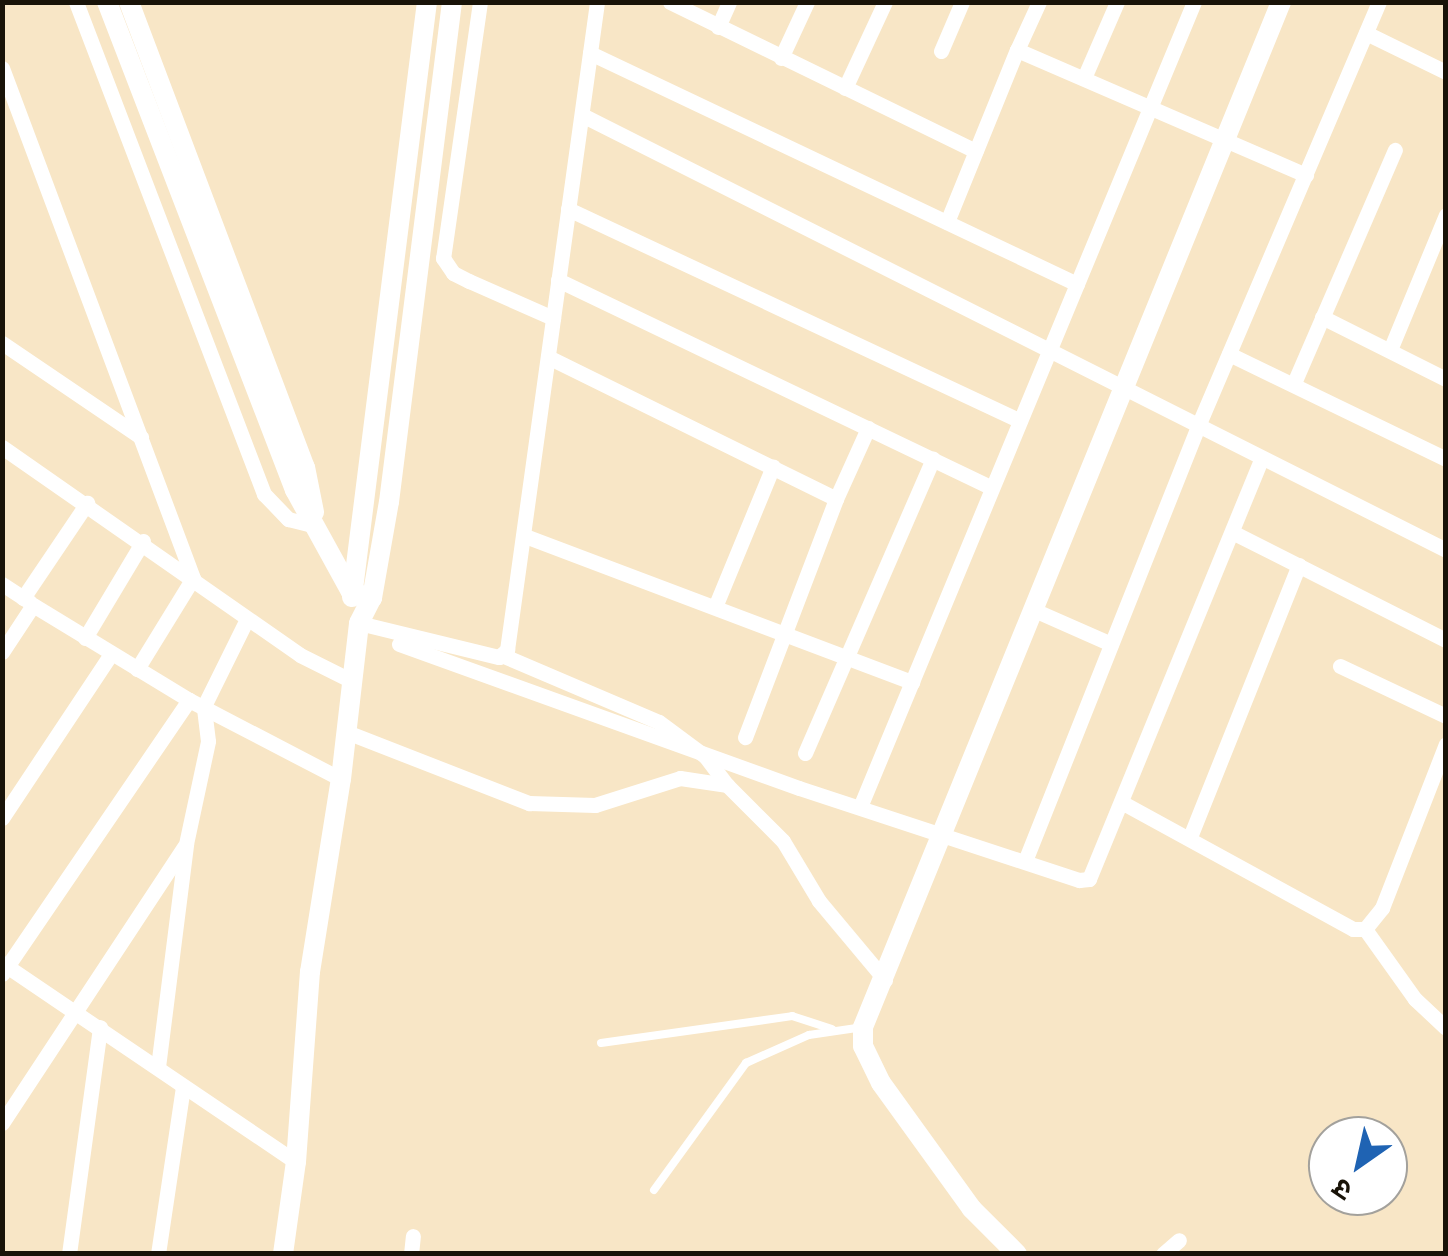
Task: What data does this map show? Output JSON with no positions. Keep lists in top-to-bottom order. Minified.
{"north":"bottom left"}
